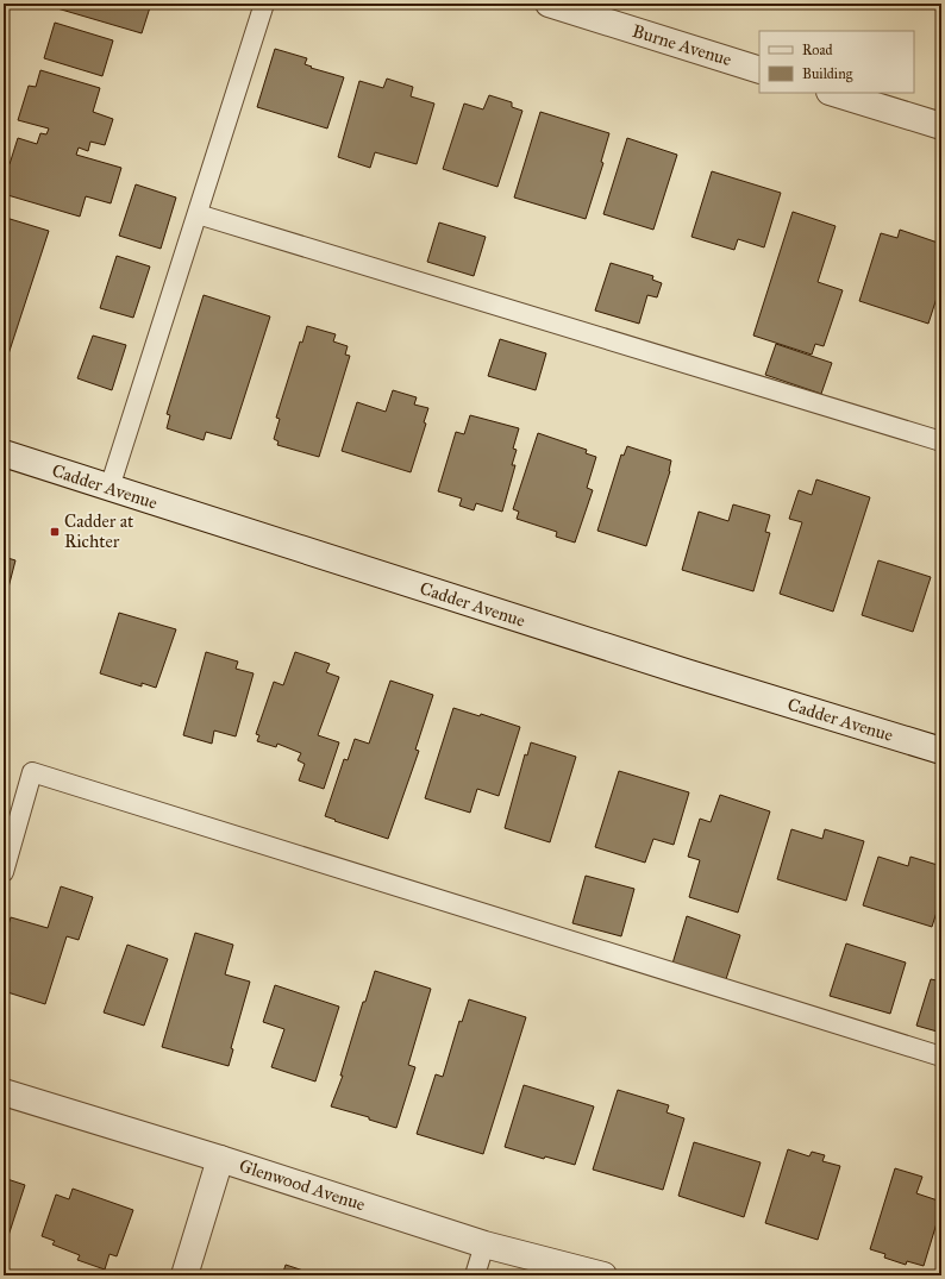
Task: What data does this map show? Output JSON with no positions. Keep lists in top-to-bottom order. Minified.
{"streets":{"street":["Burne Avenue","Cadder Avenue","Glenwood Avenue"]},"places":{"transit":["Cadder at Richter"]},"legend":["Road","Building"]}
